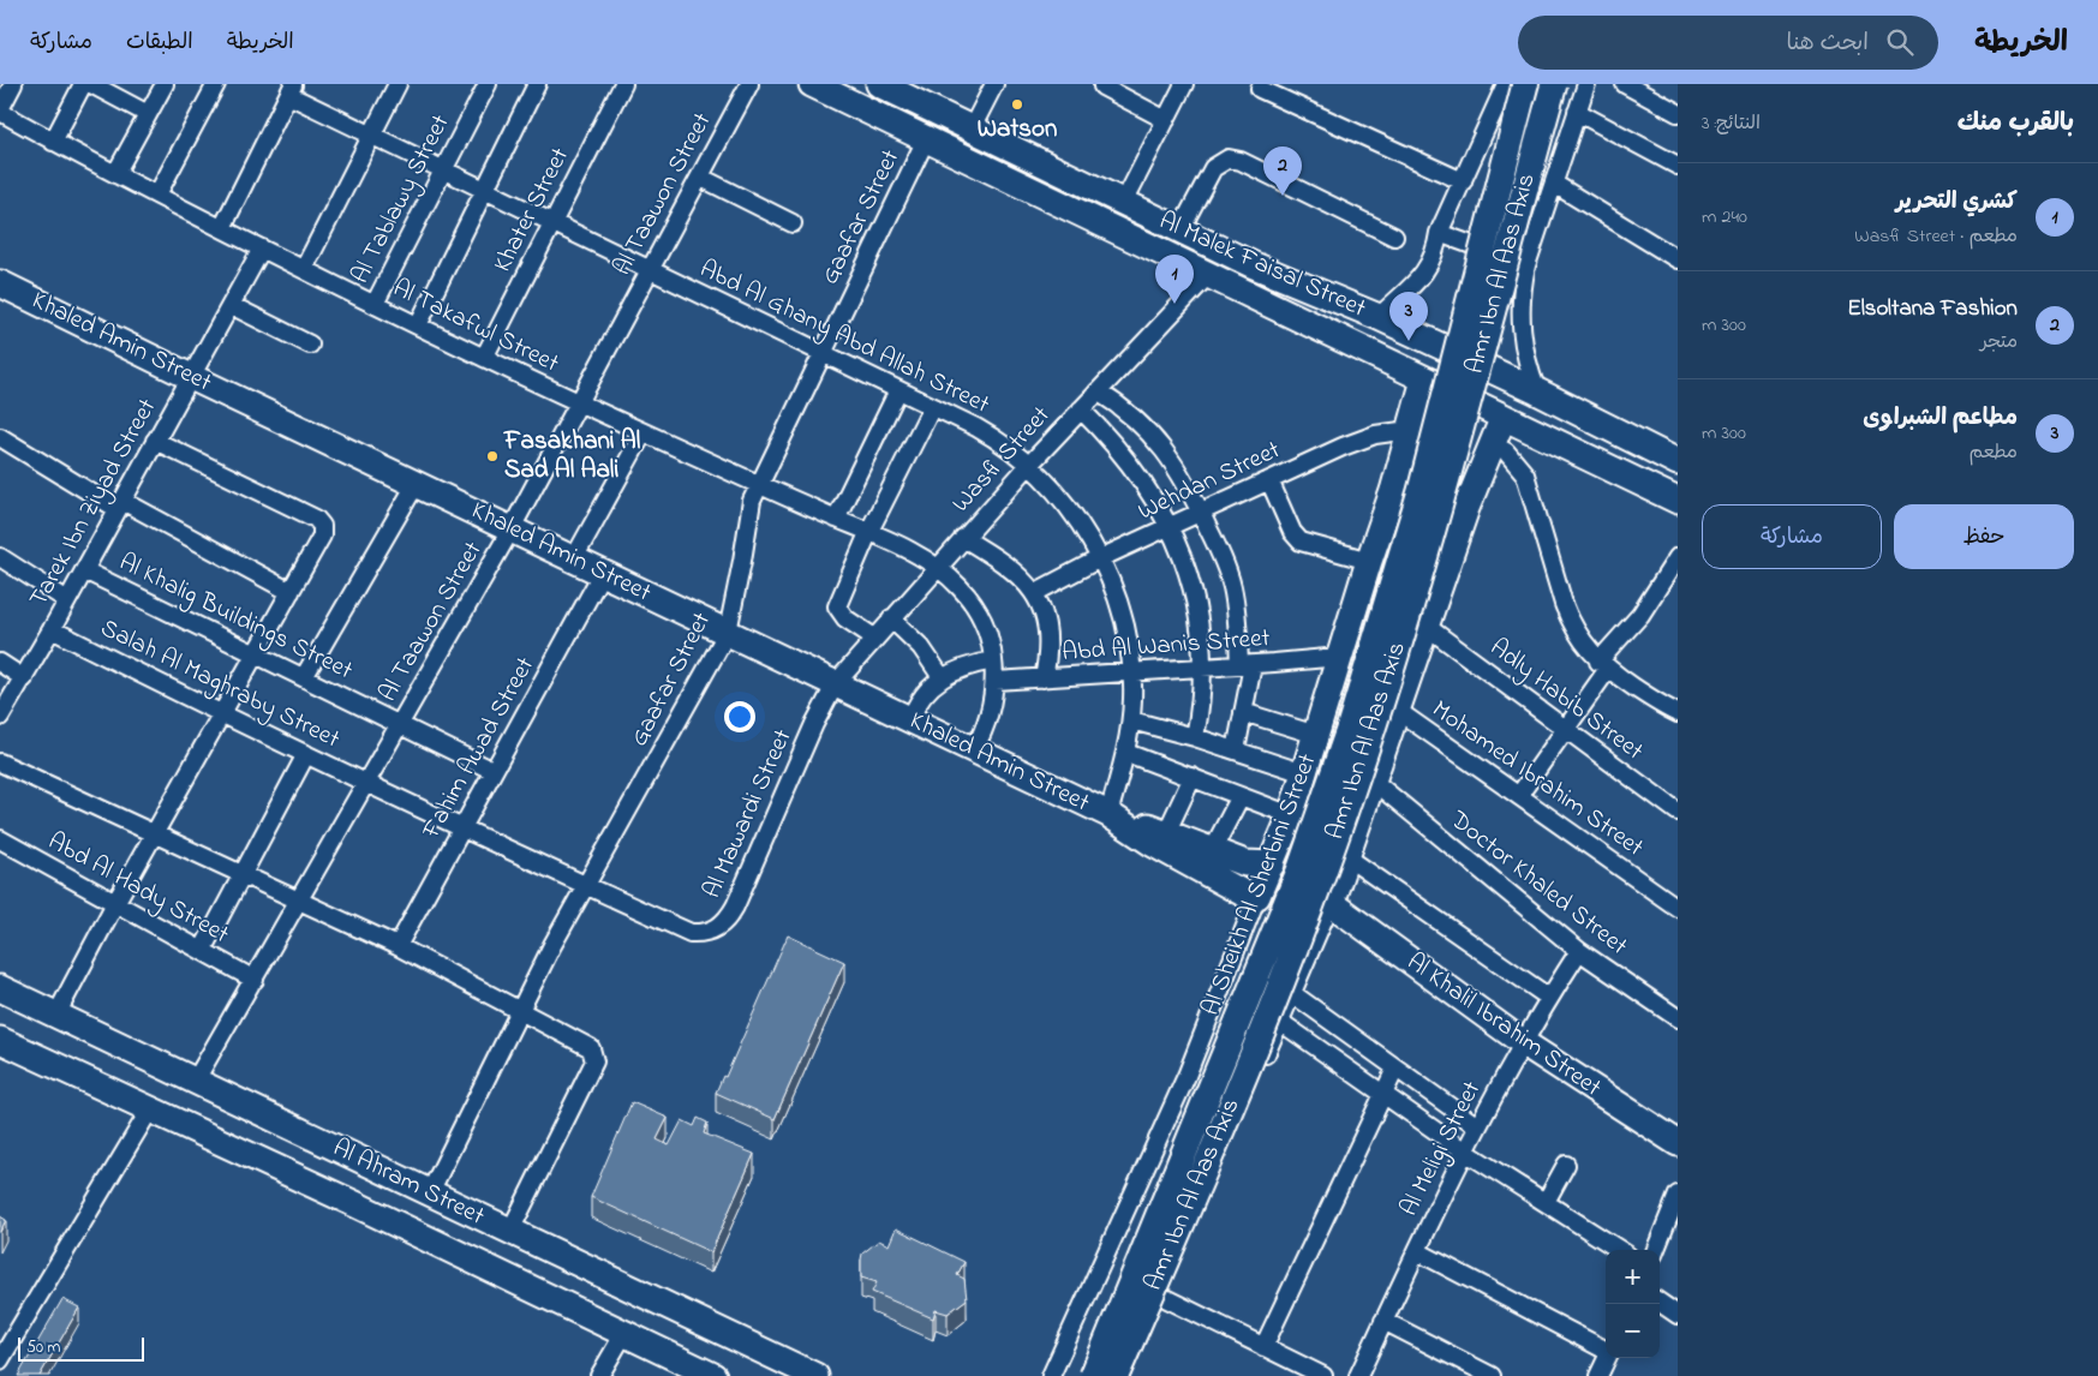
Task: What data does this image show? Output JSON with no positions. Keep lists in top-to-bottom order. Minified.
{"streets":{"main road":["Al Malek Faisal Street","Amr Ibn Al Aas Axis","Khaled Amin Street","Al Sheikh Al Sherbini Street","Al Khalil Ibrahim Street","Al Ahram Street"],"street":["Al Taawon Street","Al Tablawy Street","Khater Street","Gaafar Street","Al Takafwl Street","Abd Al Ghany Abd Allah Street","Wasfi Street","Wehdan Street","Tarek Ibn Ziyad Street","Al Khalig Buildings Street","Abd Al Wanis Street","Salah Al Maghraby Street","Adly Habib Street","Fahim Awad Street","Mohamed Ibrahim Street","Al Mawardi Street","Doctor Khaled Street","Abd Al Hady Street","Al Meligi Street"]},"crossings":[["Al Taawon Street","Al Takafwl Street"],["Al Taawon Street","Abd Al Ghany Abd Allah Street"],["Al Taawon Street","Khaled Amin Street"],["Al Taawon Street","Al Khalig Buildings Street"],["Al Taawon Street","Salah Al Maghraby Street"],["Al Taawon Street","Abd Al Hady Street"],["Al Taawon Street","Al Ahram Street"],["Al Tablawy Street","Al Takafwl Street"],["Al Tablawy Street","Abd Al Ghany Abd Allah Street"],["Khater Street","Al Takafwl Street"],["Khater Street","Abd Al Ghany Abd Allah Street"],["Gaafar Street","Al Malek Faisal Street"],["Gaafar Street","Al Takafwl Street"],["Gaafar Street","Abd Al Ghany Abd Allah Street"],["Gaafar Street","Khaled Amin Street"],["Gaafar Street","Salah Al Maghraby Street"],["Gaafar Street","Al Mawardi Street"],["Gaafar Street","Al Ahram Street"],["Al Malek Faisal Street","Wasfi Street"],["Al Malek Faisal Street","Al Sheikh Al Sherbini Street"],["Al Takafwl Street","Khaled Amin Street"],["Al Takafwl Street","Wasfi Street"],["Al Takafwl Street","Tarek Ibn Ziyad Street"],["Al Takafwl Street","Abd Al Wanis Street"],["Abd Al Ghany Abd Allah Street","Khaled Amin Street"],["Abd Al Ghany Abd Allah Street","Wasfi Street"],["Abd Al Ghany Abd Allah Street","Wehdan Street"],["Abd Al Ghany Abd Allah Street","Abd Al Wanis Street"],["Khaled Amin Street","Wasfi Street"],["Khaled Amin Street","Tarek Ibn Ziyad Street"],["Khaled Amin Street","Fahim Awad Street"],["Khaled Amin Street","Al Mawardi Street"],["Khaled Amin Street","Al Sheikh Al Sherbini Street"],["Wasfi Street","Al Mawardi Street"],["Wehdan Street","Al Sheikh Al Sherbini Street"],["Tarek Ibn Ziyad Street","Al Khalig Buildings Street"],["Tarek Ibn Ziyad Street","Salah Al Maghraby Street"],["Al Khalig Buildings Street","Fahim Awad Street"],["Abd Al Wanis Street","Al Sheikh Al Sherbini Street"],["Salah Al Maghraby Street","Fahim Awad Street"],["Salah Al Maghraby Street","Al Mawardi Street"],["Doctor Khaled Street","Al Meligi Street"],["Al Khalil Ibrahim Street","Al Meligi Street"]],"places":["Watson","Fasakhani Al Sad Al Aali"],"scale_bar":"50 m","page":{"header":"الخريطة","search":"ابحث هنا","nav":["الخريطة","الطبقات","مشاركة"],"heading":["بالقرب منك","النتائج: 3"],"pins":["2","1","3"],"list":[{"mark":"1","name":"كشري التحرير","note":"مطعم · Wasfi Street","value":"240 m"},{"mark":"2","name":"Elsoltana Fashion","note":"متجر","value":"300 m"},{"mark":"3","name":"مطاعم الشبراوى","note":"مطعم","value":"300 m"}],"buttons":["حفظ","مشاركة"],"map_buttons":["+","−"],"scale":"50 m"}}
